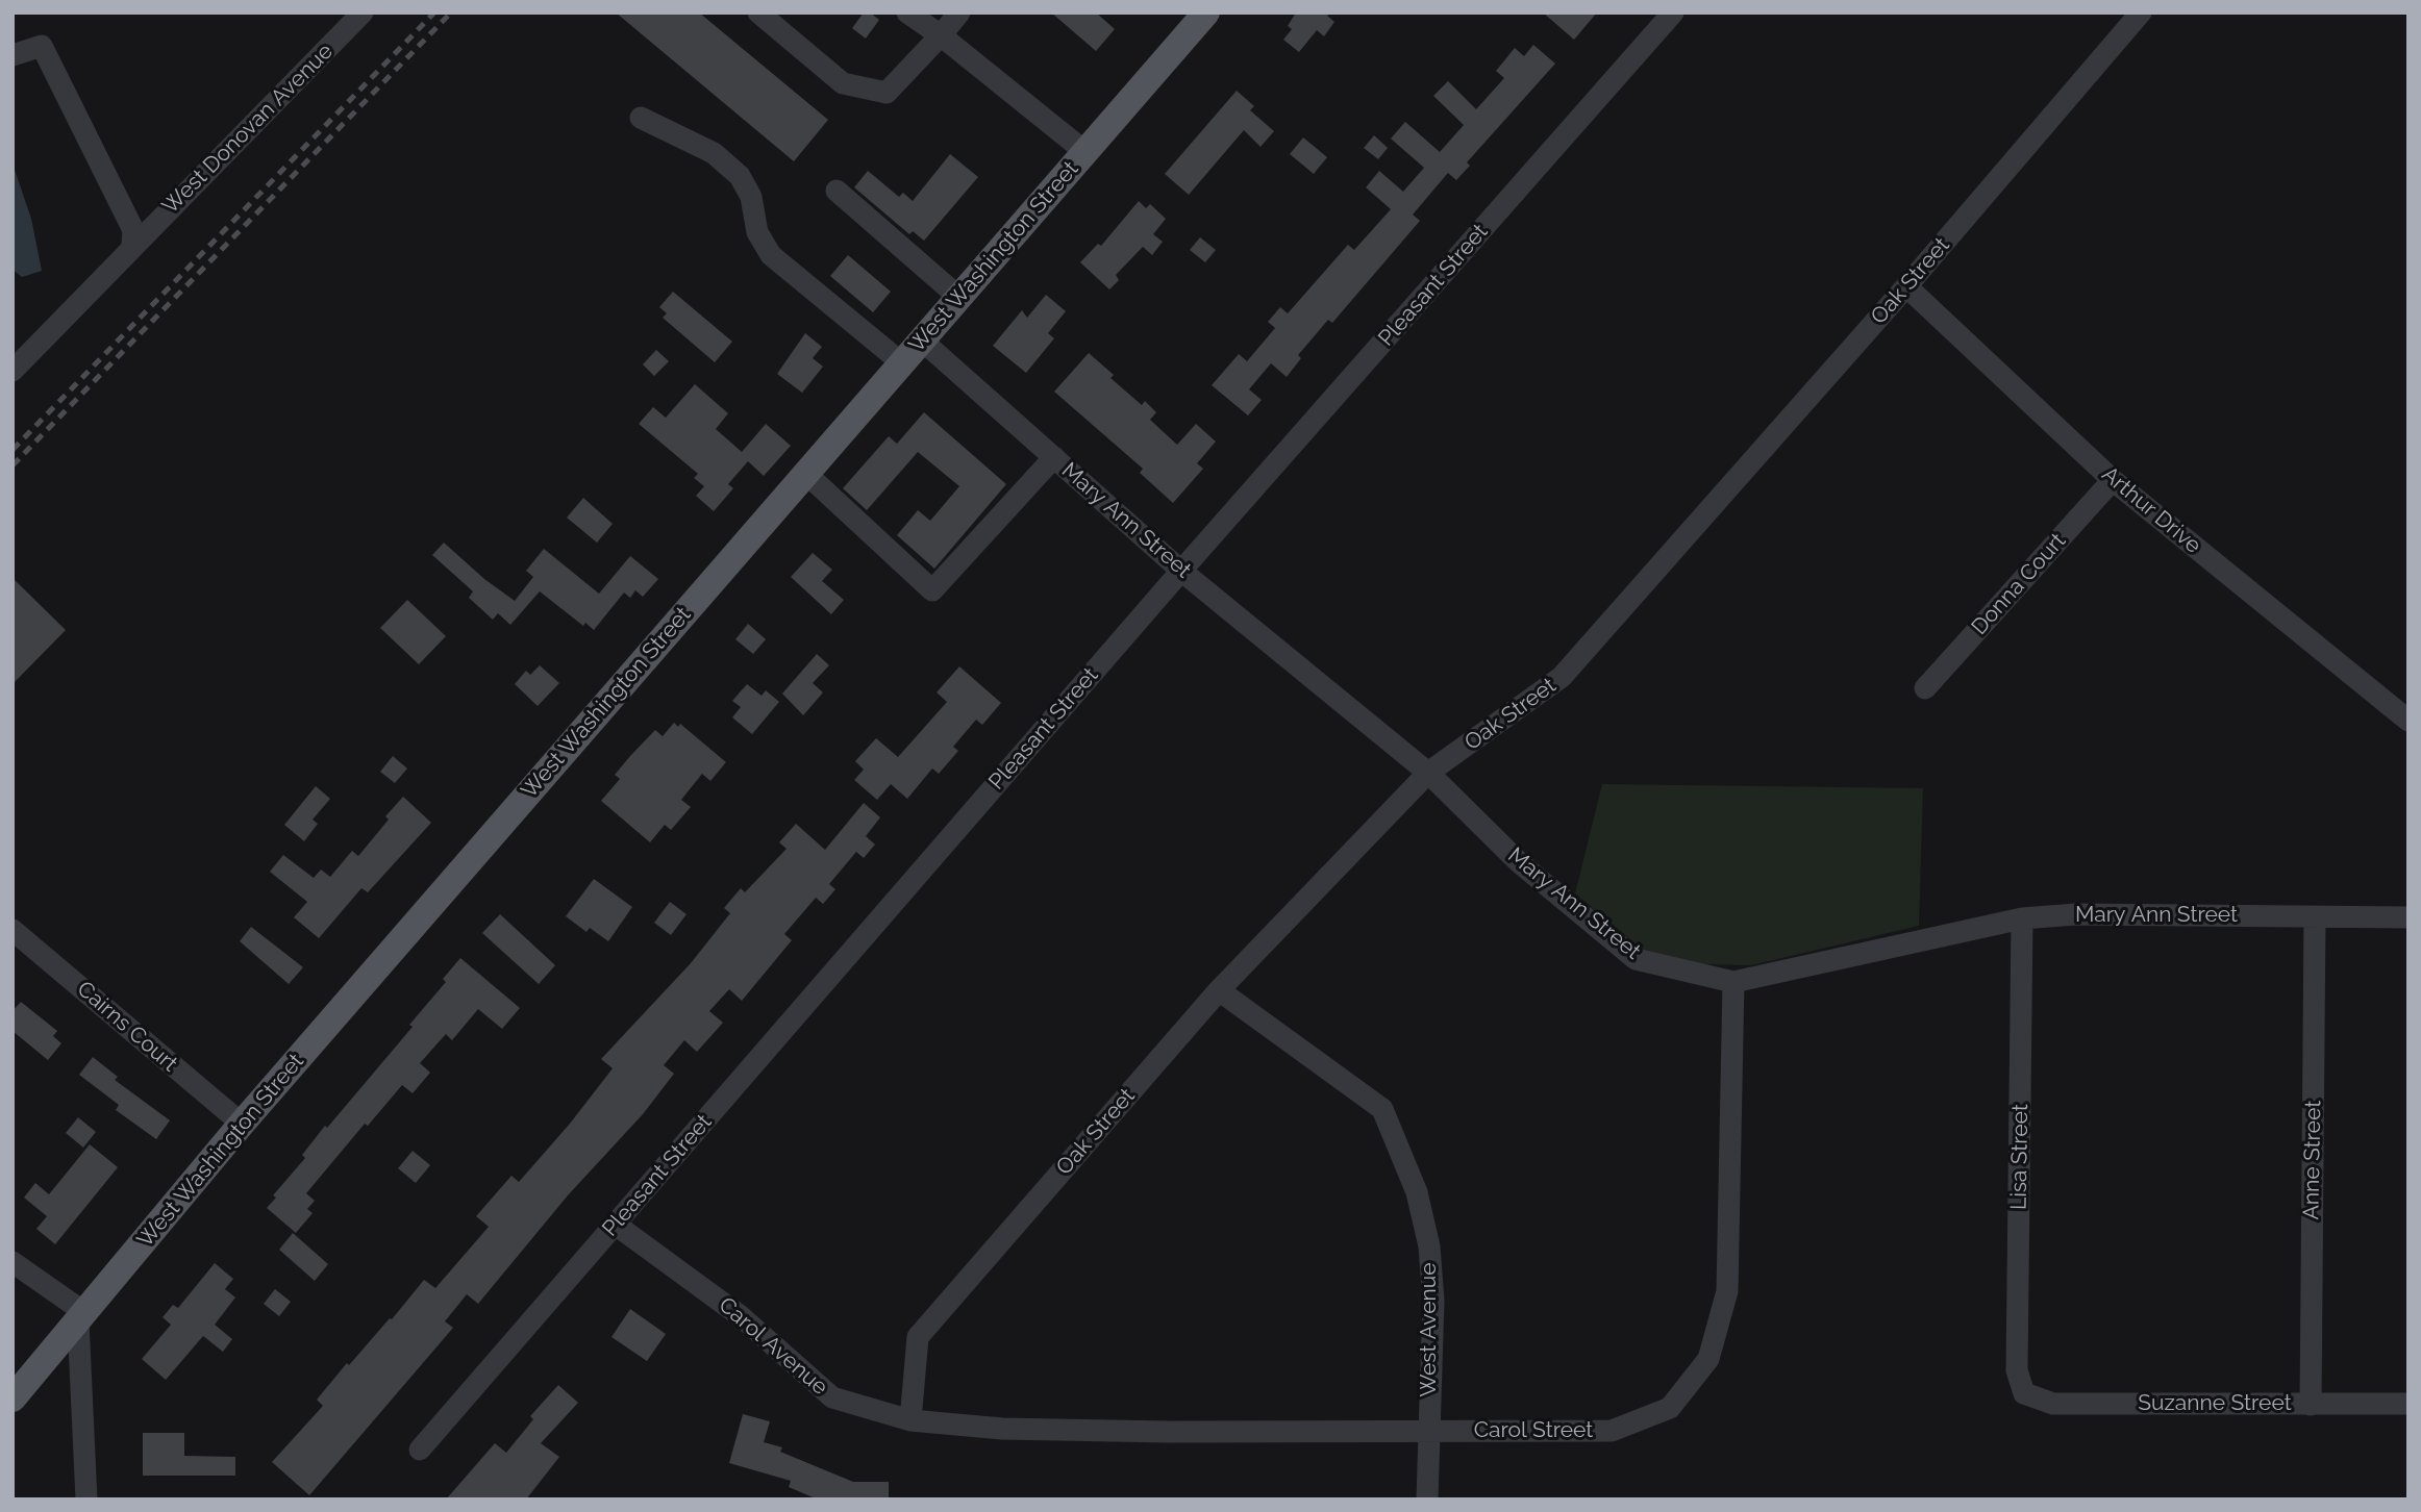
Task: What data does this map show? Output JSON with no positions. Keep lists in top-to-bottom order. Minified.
{"streets":{"main road":["West Washington Street"],"street":["West Donovan Avenue","Oak Street","Pleasant Street","Arthur Drive","Mary Ann Street","Donna Court","Cairns Court","Lisa Street","Anne Street","West Avenue","Carol Avenue","Suzanne Street","Carol Street"]},"crossings":[["West Washington Street","Mary Ann Street"],["West Washington Street","Cairns Court"],["Oak Street","Arthur Drive"],["Oak Street","Mary Ann Street"],["Oak Street","West Avenue"],["Oak Street","Carol Avenue"],["Pleasant Street","Mary Ann Street"],["Pleasant Street","Carol Avenue"],["Arthur Drive","Donna Court"],["Mary Ann Street","Lisa Street"],["Mary Ann Street","Anne Street"],["Mary Ann Street","Carol Street"],["Lisa Street","Suzanne Street"],["Anne Street","Suzanne Street"],["West Avenue","Carol Street"],["Carol Avenue","Carol Street"]]}
